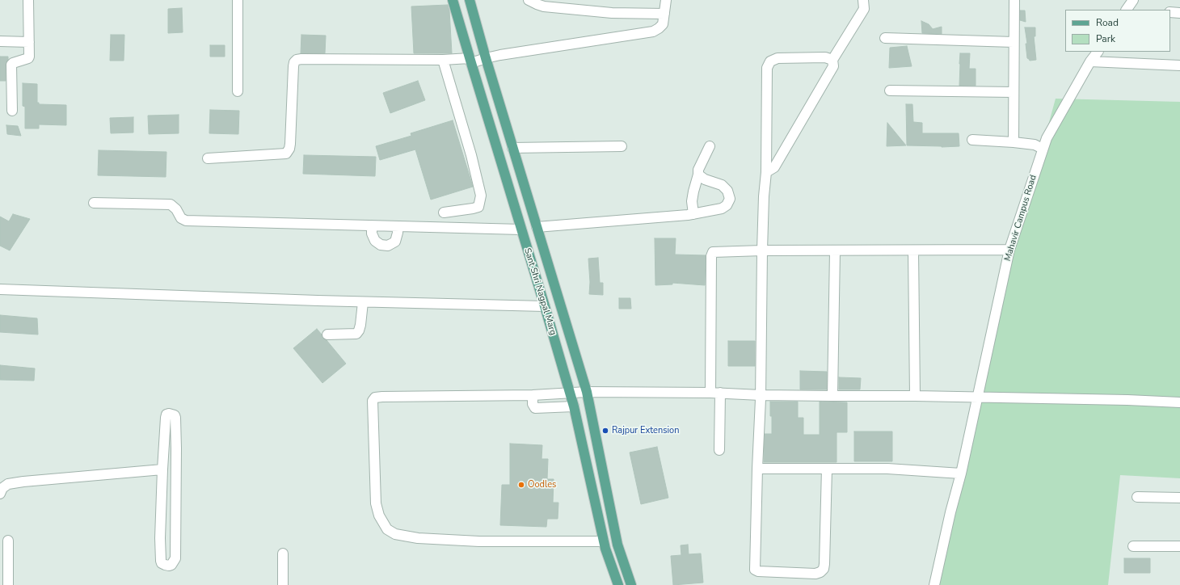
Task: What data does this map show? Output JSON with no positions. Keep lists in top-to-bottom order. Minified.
{"streets":{"main road":["Sant Shri Nagpal Marg"],"street":["Mahavir Campus Road"]},"places":["Rajpur Extension","Oodles"],"legend":["Road","Park"]}
